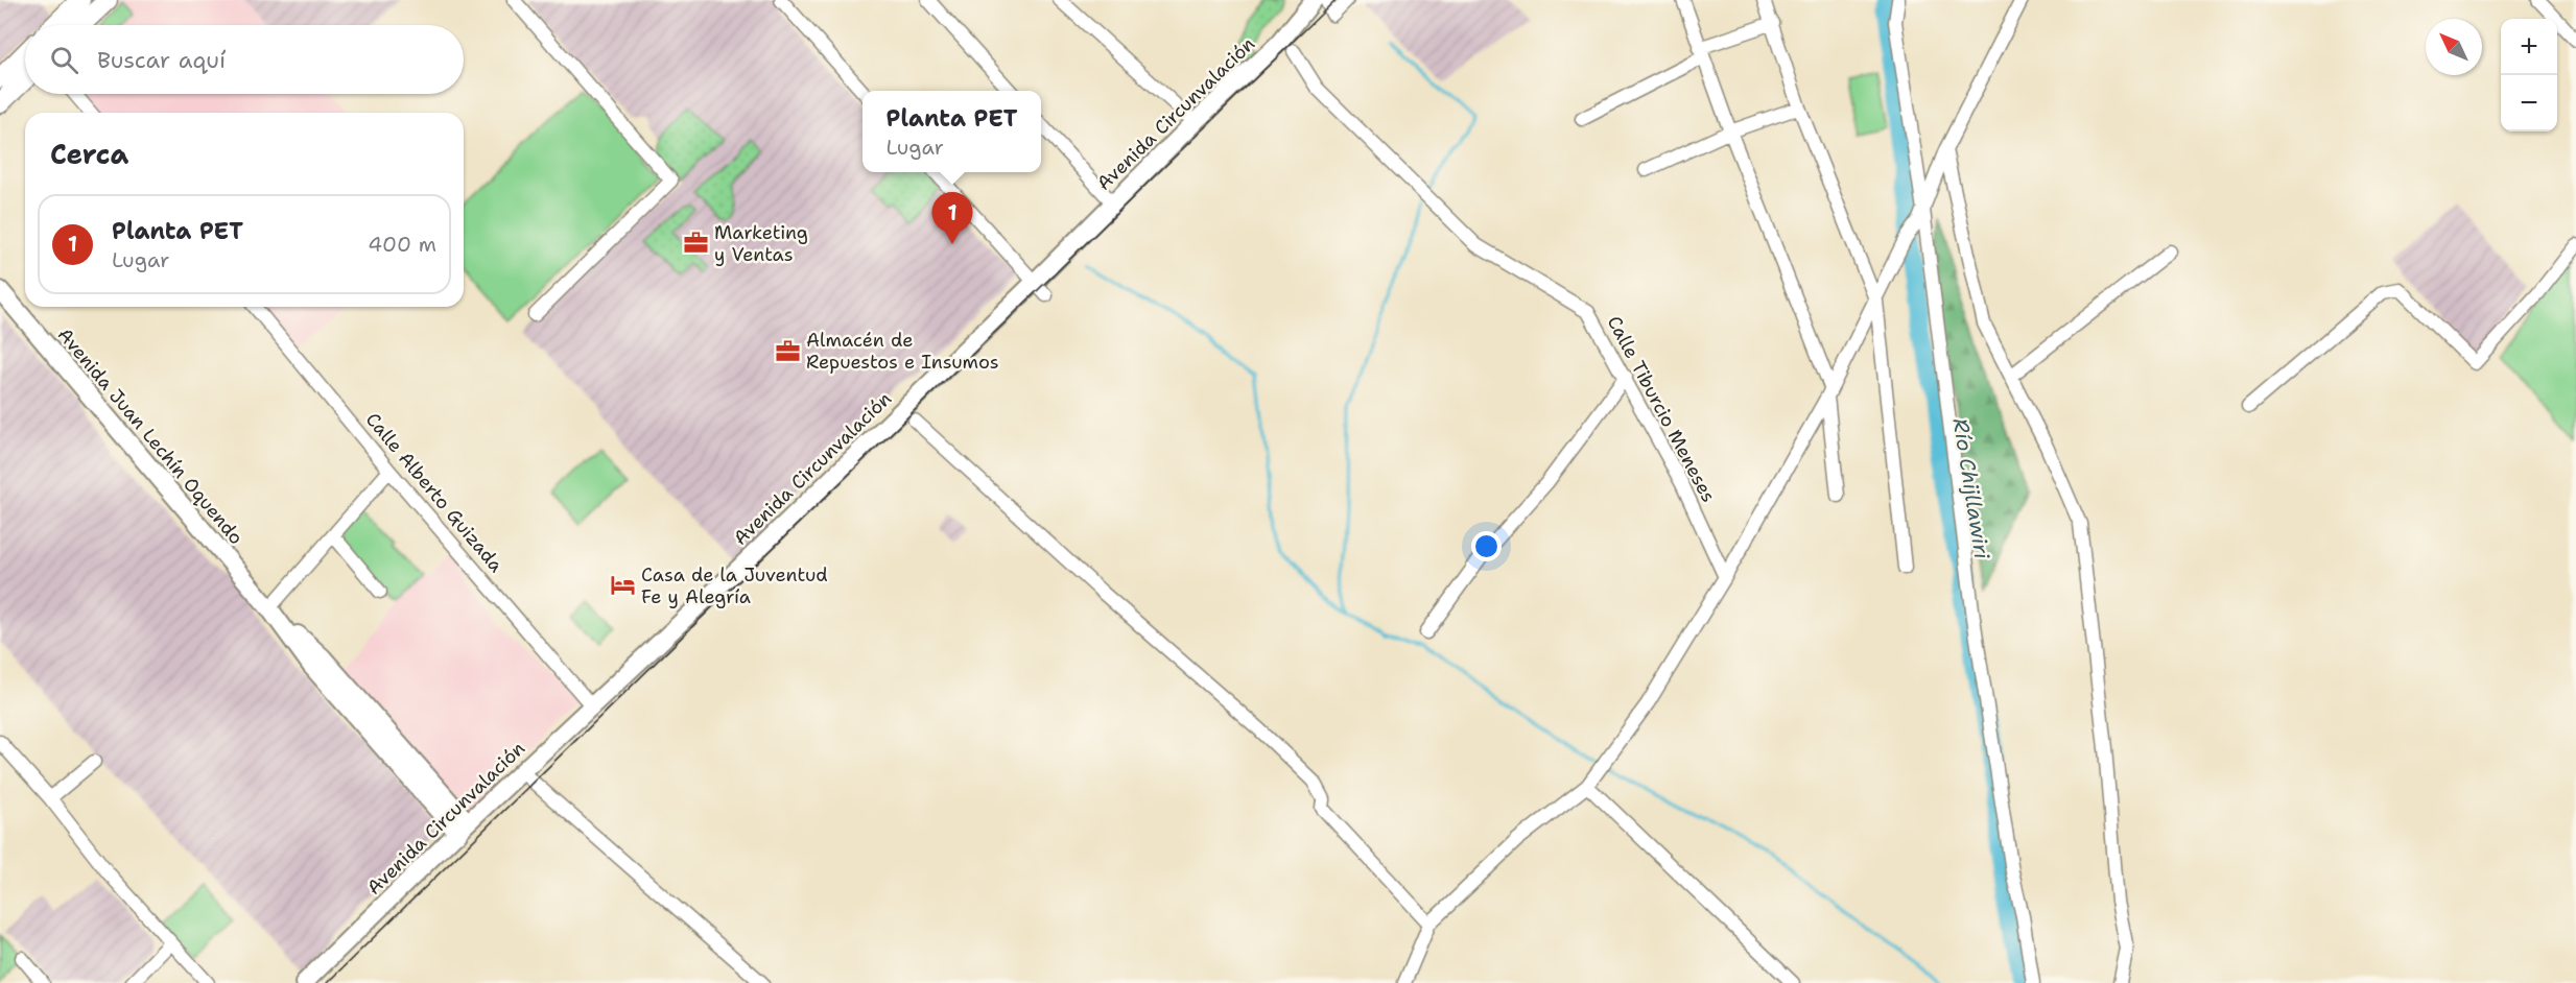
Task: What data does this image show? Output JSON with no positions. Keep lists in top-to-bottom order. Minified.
{"streets":{"street":["Avenida Circunvalación","Calle Tiburcio Meneses","Avenida Juan Lechín Oquendo","Calle Alberto Guizada"]},"crossings":[["Avenida Circunvalación","Avenida Juan Lechín Oquendo"],["Avenida Circunvalación","Calle Alberto Guizada"]],"water":["Río Chijllawiri"],"places":{"office":["Marketing y Ventas","Almacén de Repuestos e Insumos"],"hotel":["Casa de la Juventud Fe y Alegría"]},"north":"top left","page":{"map_buttons":["+","−"],"search":"Buscar aquí","popup":["Planta PET","Lugar"],"heading":"Cerca","pins":"1","list":[{"mark":"1","name":"Planta PET","note":"Lugar","value":"400 m"}]}}
